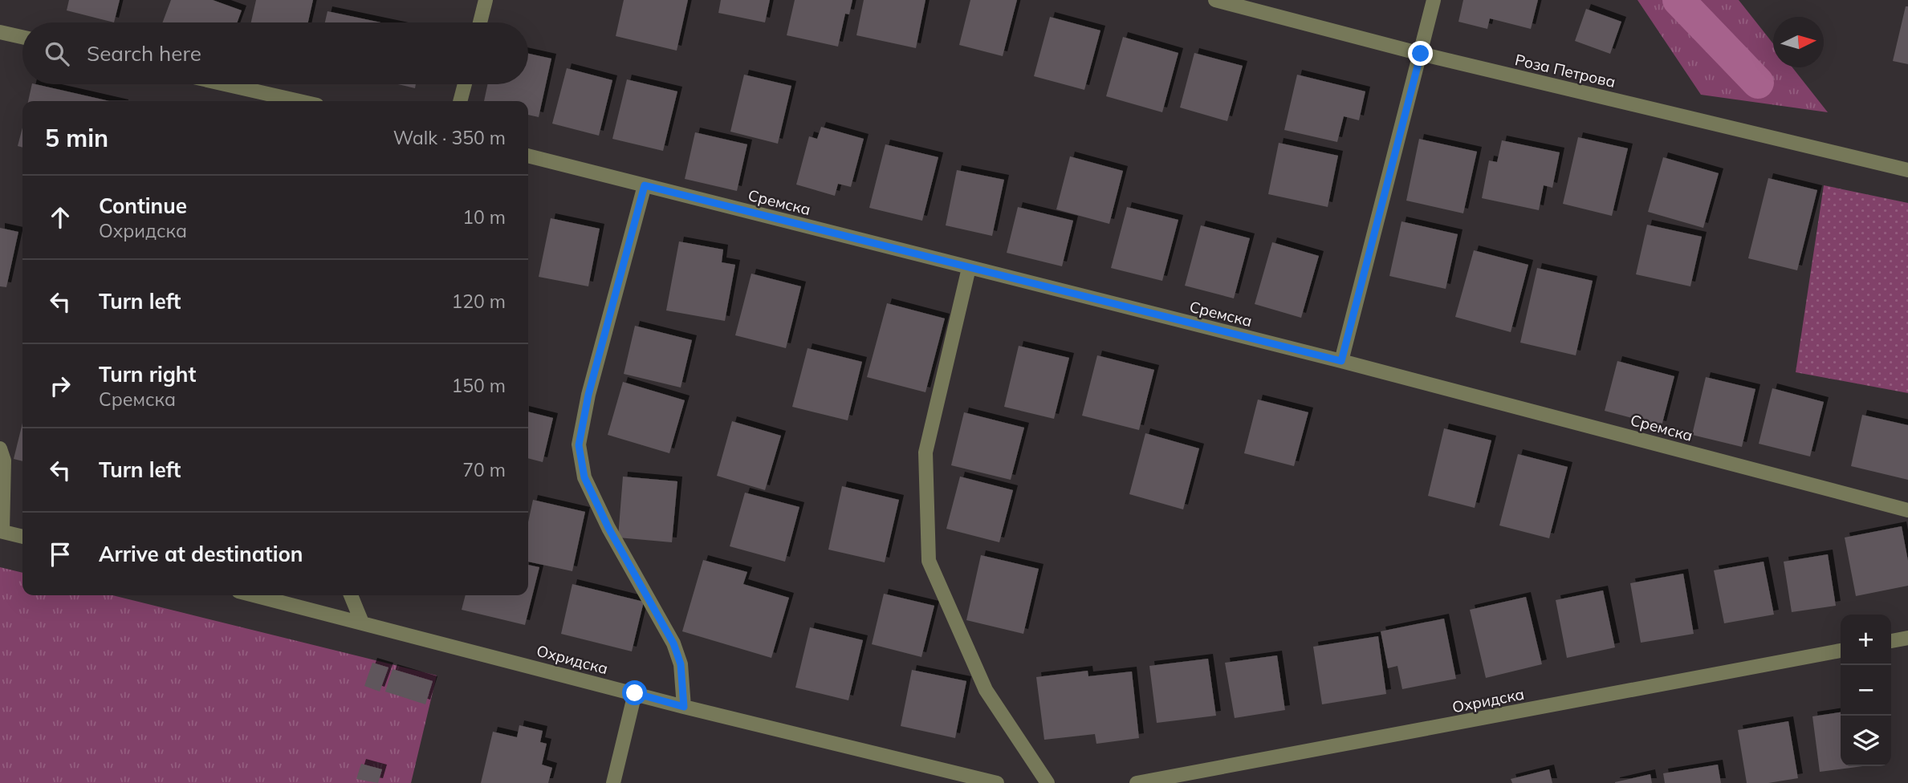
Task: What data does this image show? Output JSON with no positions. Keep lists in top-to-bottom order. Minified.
{"streets":{"street":["Роза Петрова","Сремска","Охридска"]},"north":"right","page":{"search":"Search here","heading":["5 min","Walk · 350 m"],"list":[["Continue","Охридска","10 m"],["Turn left","120 m"],["Turn right","Сремска","150 m"],["Turn left","70 m"],"Arrive at destination"],"map_buttons":["+","−"]}}
